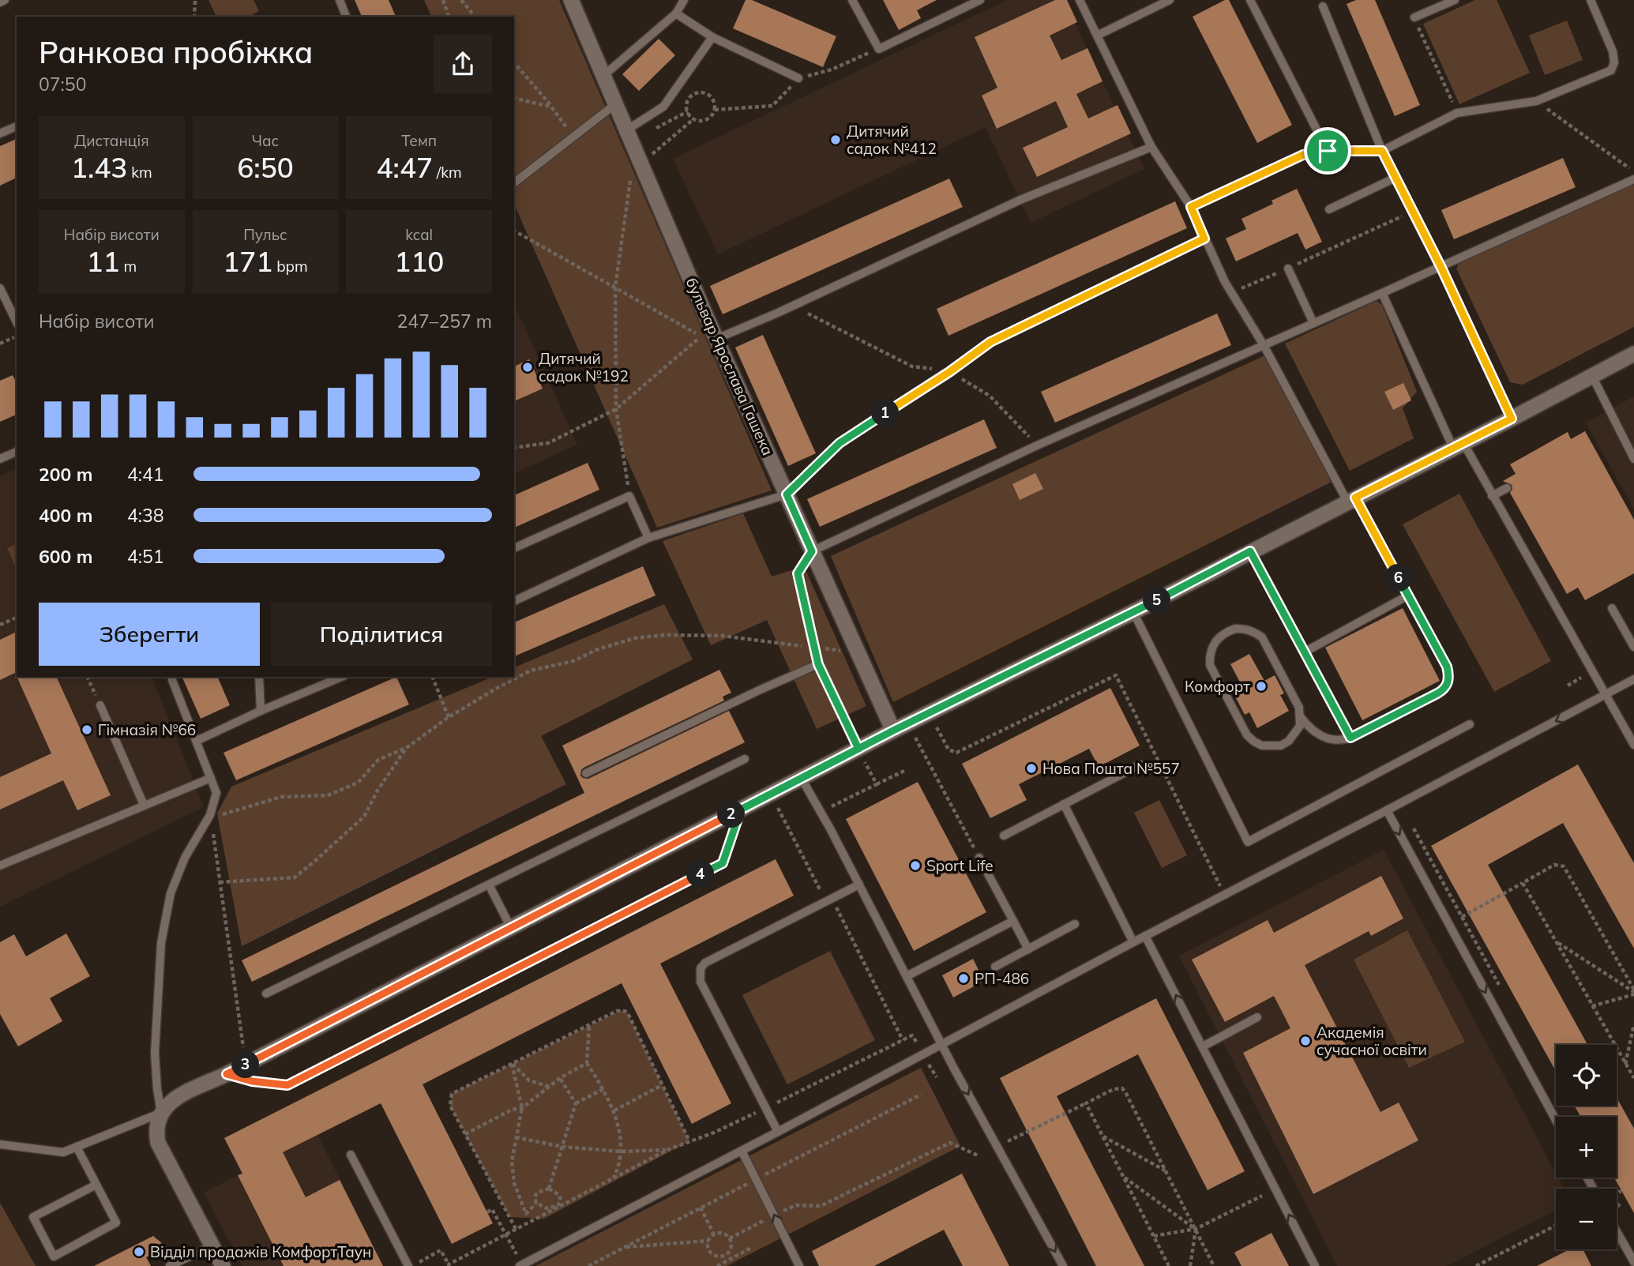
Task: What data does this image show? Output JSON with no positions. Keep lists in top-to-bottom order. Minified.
{"streets":{"street":["бульвар Ярослава Гашека"]},"places":["Дитячий садок №412","Дитячий садок №192","Комфорт","Гімназія №66","Нова Пошта №557","Sport Life","РП-486","Академія сучасної освіти","Відділ продажів КомфортТаун"],"page":{"heading":["Ранкова пробіжка","07:50"],"stats":[["Дистанція","1.43 km"],["Час","6:50"],["Темп","4:47 /km"],["Набір висоти","11 m"],["Пульс","171 bpm"],["kcal","110"]],"chart":["Набір висоти","247–257 m"],"pins":["1","6","5","2","4","3"],"list":[{"name":"200 m","note":"4:41"},{"name":"400 m","note":"4:38"},{"name":"600 m","note":"4:51"}],"buttons":["Зберегти","Поділитися"],"map_buttons":["+","−"]}}
